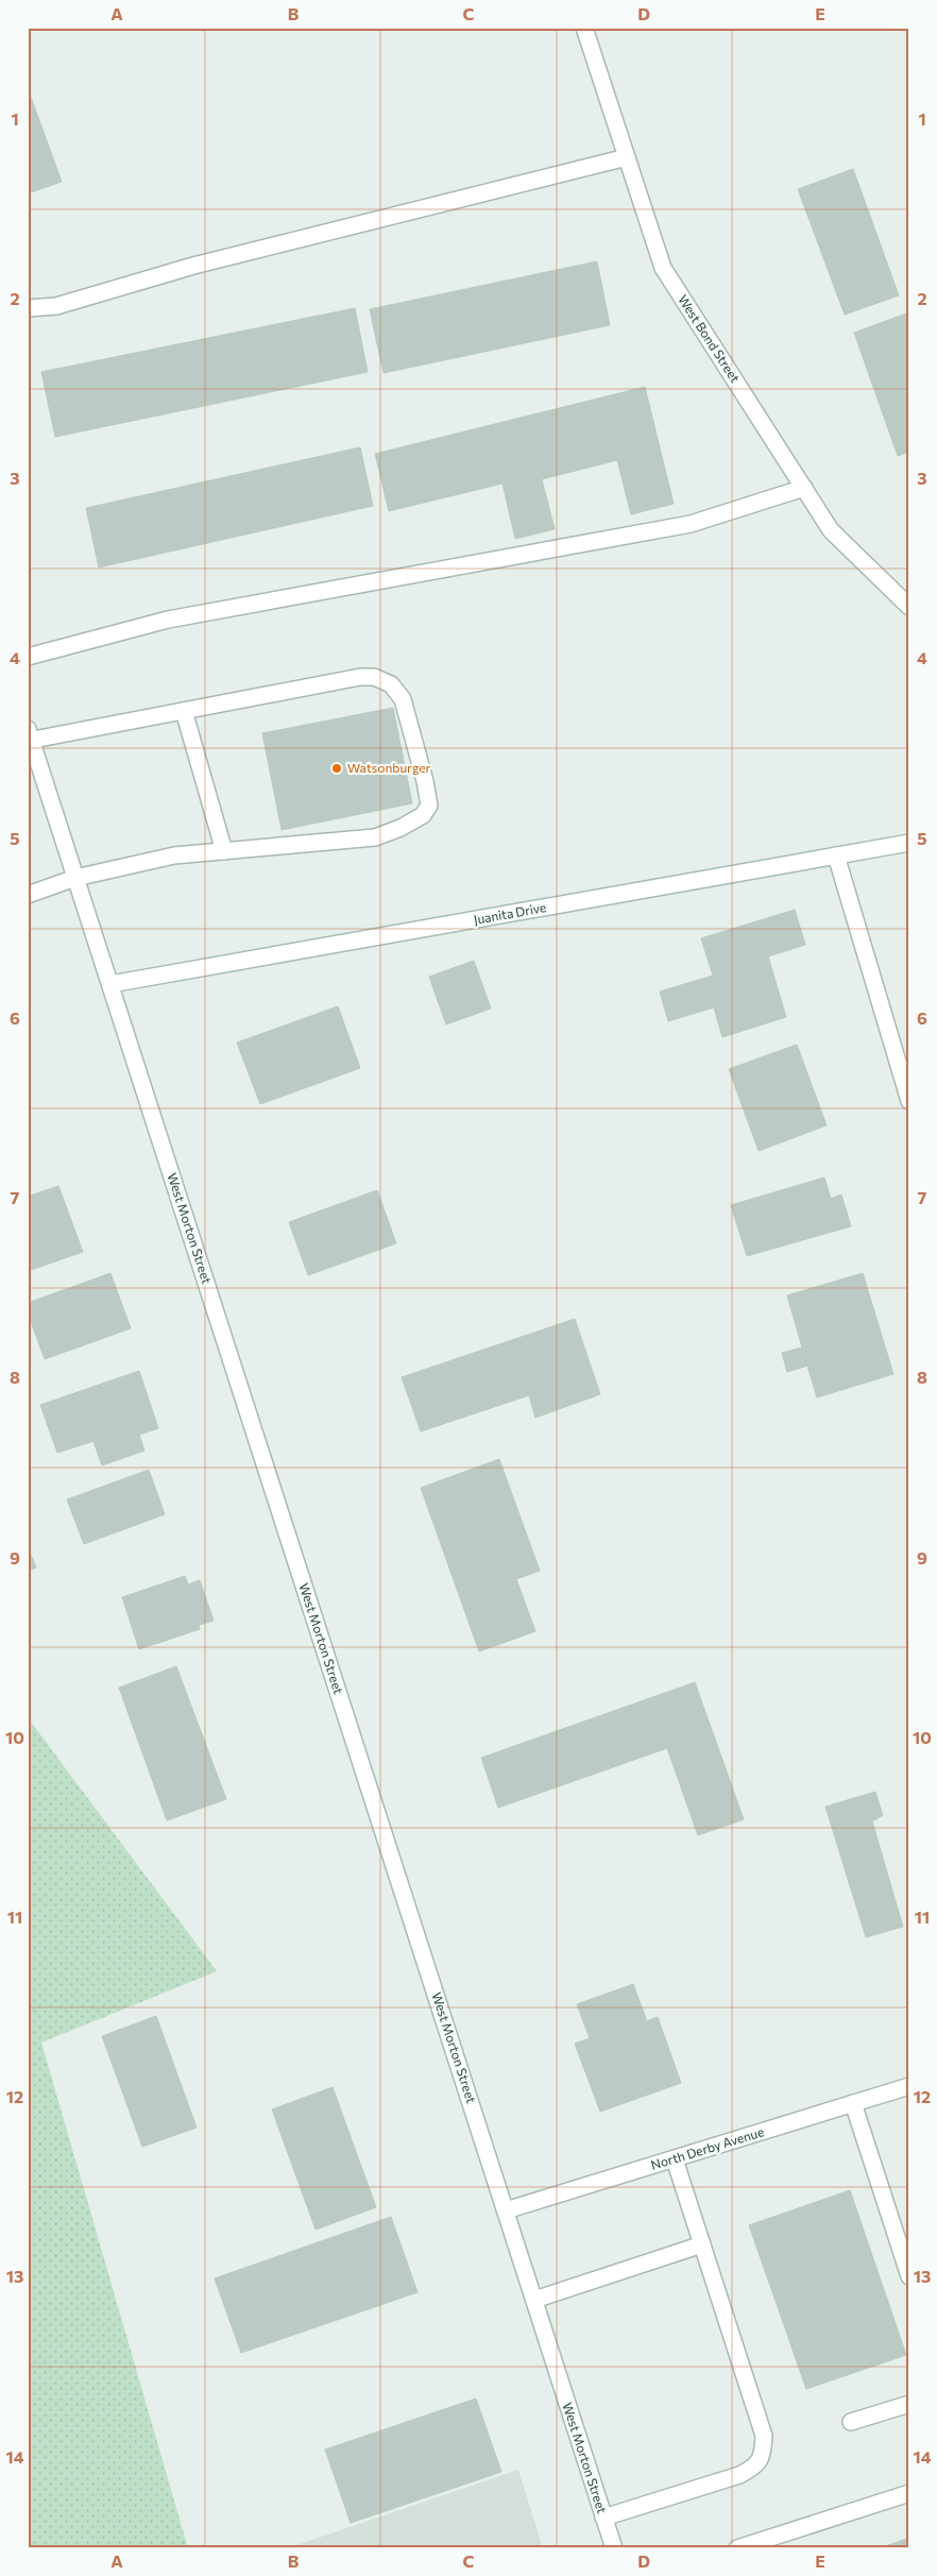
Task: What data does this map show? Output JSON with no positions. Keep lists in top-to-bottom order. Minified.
{"streets":{"street":["West Bond Street","Juanita Drive","West Morton Street","North Derby Avenue"]},"crossings":[["Juanita Drive","West Morton Street"],["West Morton Street","North Derby Avenue"]],"places":["Watsonburger"],"grid":{"columns":["A","B","C","D","E"],"rows":["1","2","3","4","5","6","7","8","9","10","11","12","13","14"]}}
